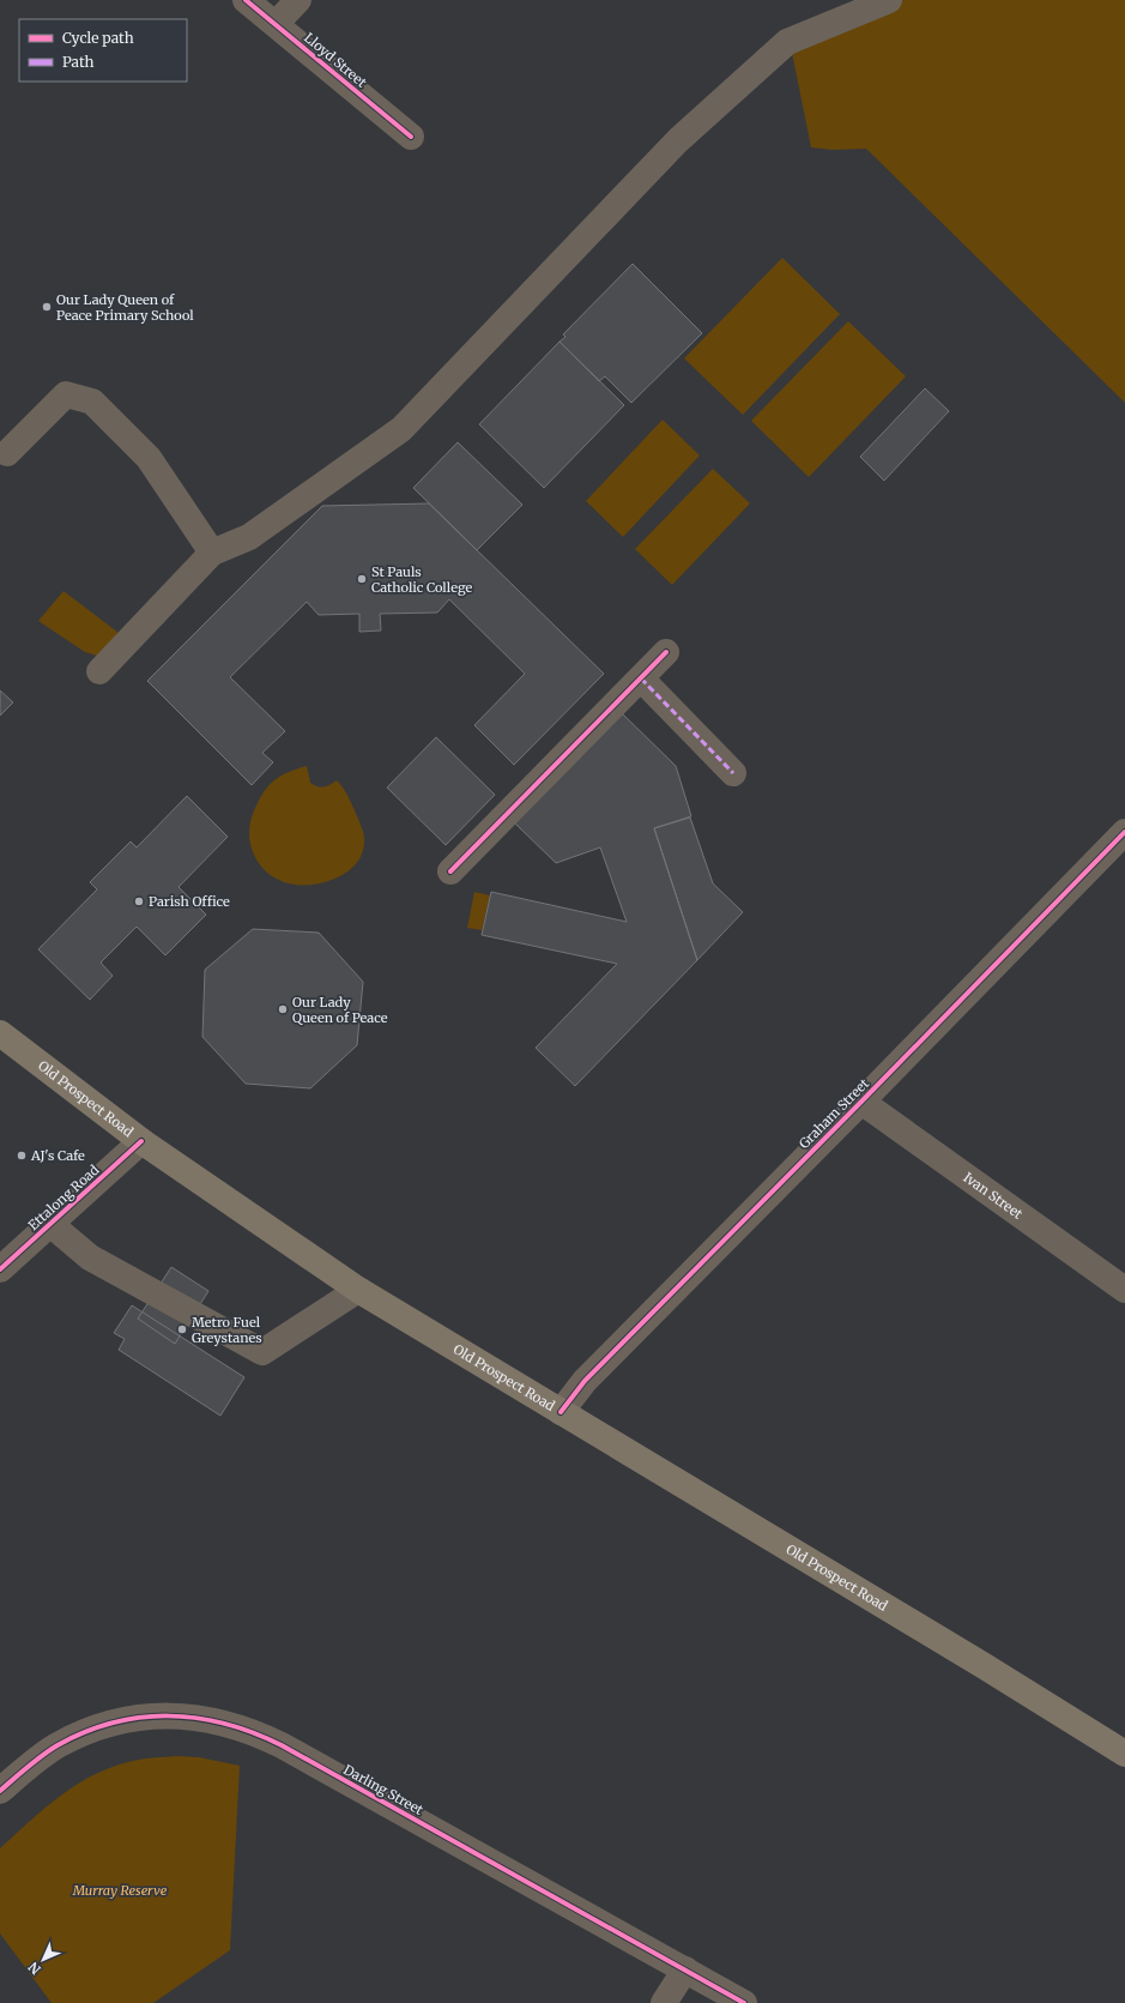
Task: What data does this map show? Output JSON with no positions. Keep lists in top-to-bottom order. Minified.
{"streets":{"main road":["Old Prospect Road"],"street":["Lloyd Street","Graham Street","Ivan Street","Ettalong Road","Darling Street"]},"crossings":[["Old Prospect Road","Graham Street"],["Old Prospect Road","Ettalong Road"],["Graham Street","Ivan Street"]],"parks":["Murray Reserve"],"places":["Our Lady Queen of Peace Primary School","St Pauls Catholic College","Parish Office","Our Lady Queen of Peace","AJ's Cafe","Metro Fuel Greystanes"],"legend":["Cycle path","Path"],"north":"bottom left"}
